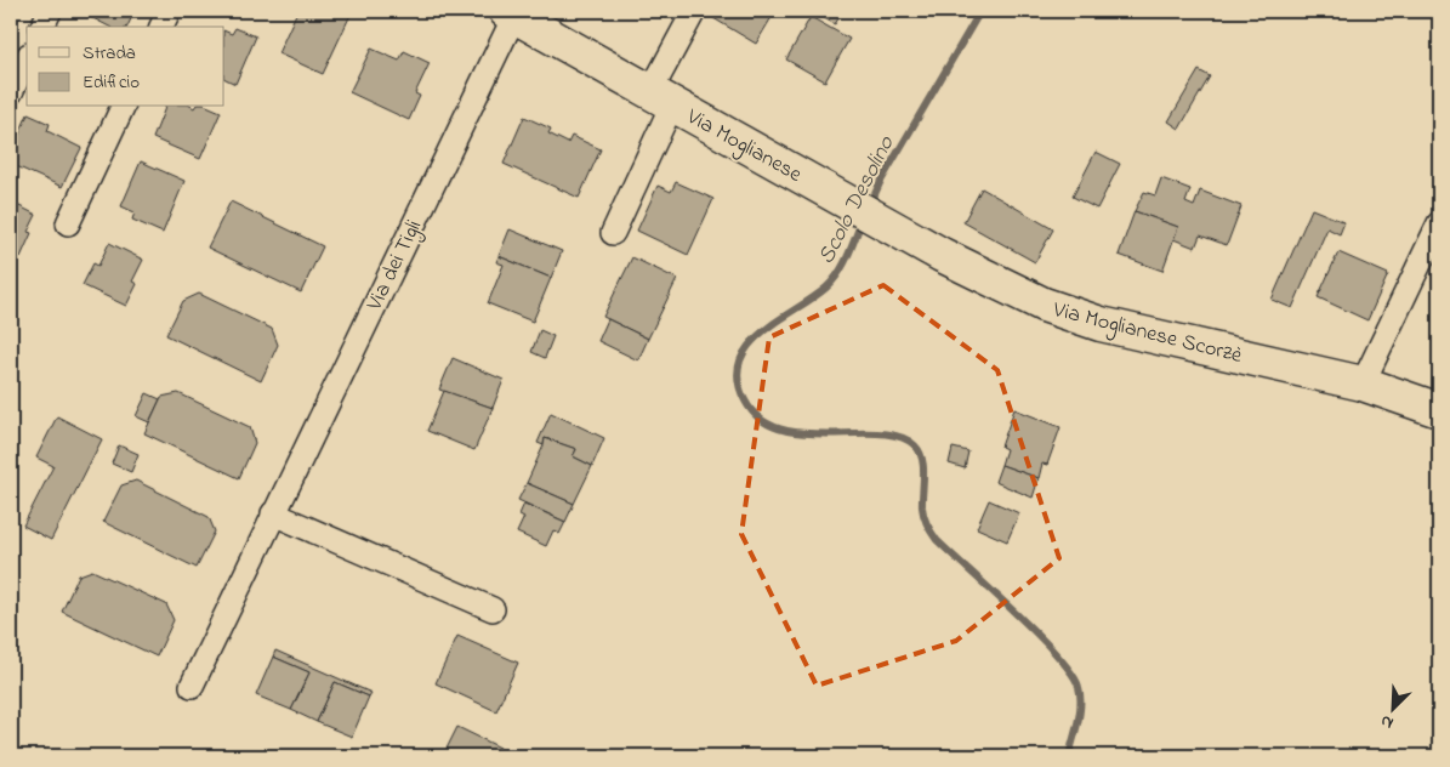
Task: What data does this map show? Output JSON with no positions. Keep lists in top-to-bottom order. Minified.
{"streets":{"main road":["Via Moglianese","Via Moglianese Scorzè"],"street":["Via dei Tigli"]},"crossings":[["Via Moglianese","Via dei Tigli"],["Via Moglianese","Via Moglianese Scorzè"]],"water":["Scolo Desolino"],"legend":["Strada","Edificio"],"north":"bottom left"}
